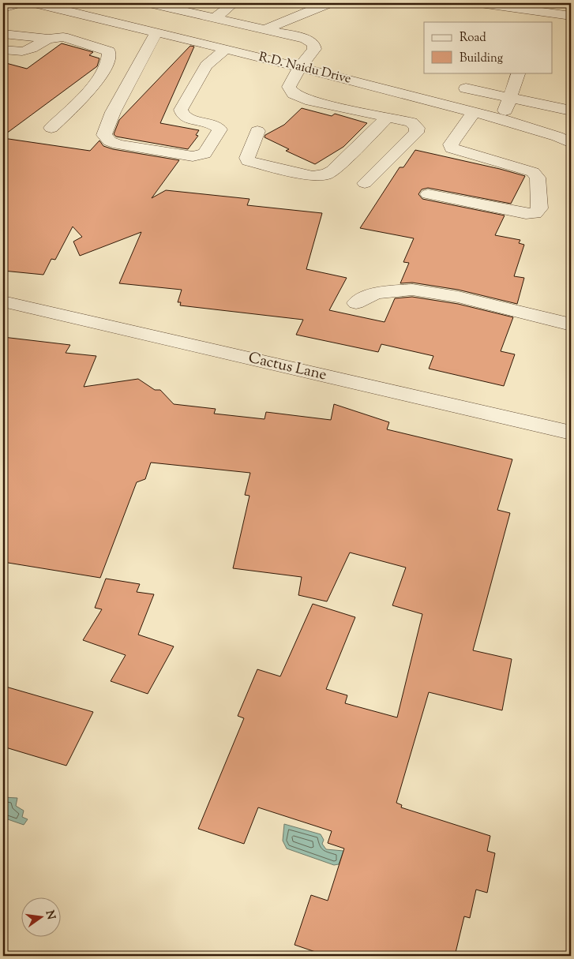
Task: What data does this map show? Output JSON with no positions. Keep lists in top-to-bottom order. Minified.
{"streets":{"street":["R.D. Naidu Drive","Cactus Lane"]},"legend":["Road","Building"],"north":"right"}
